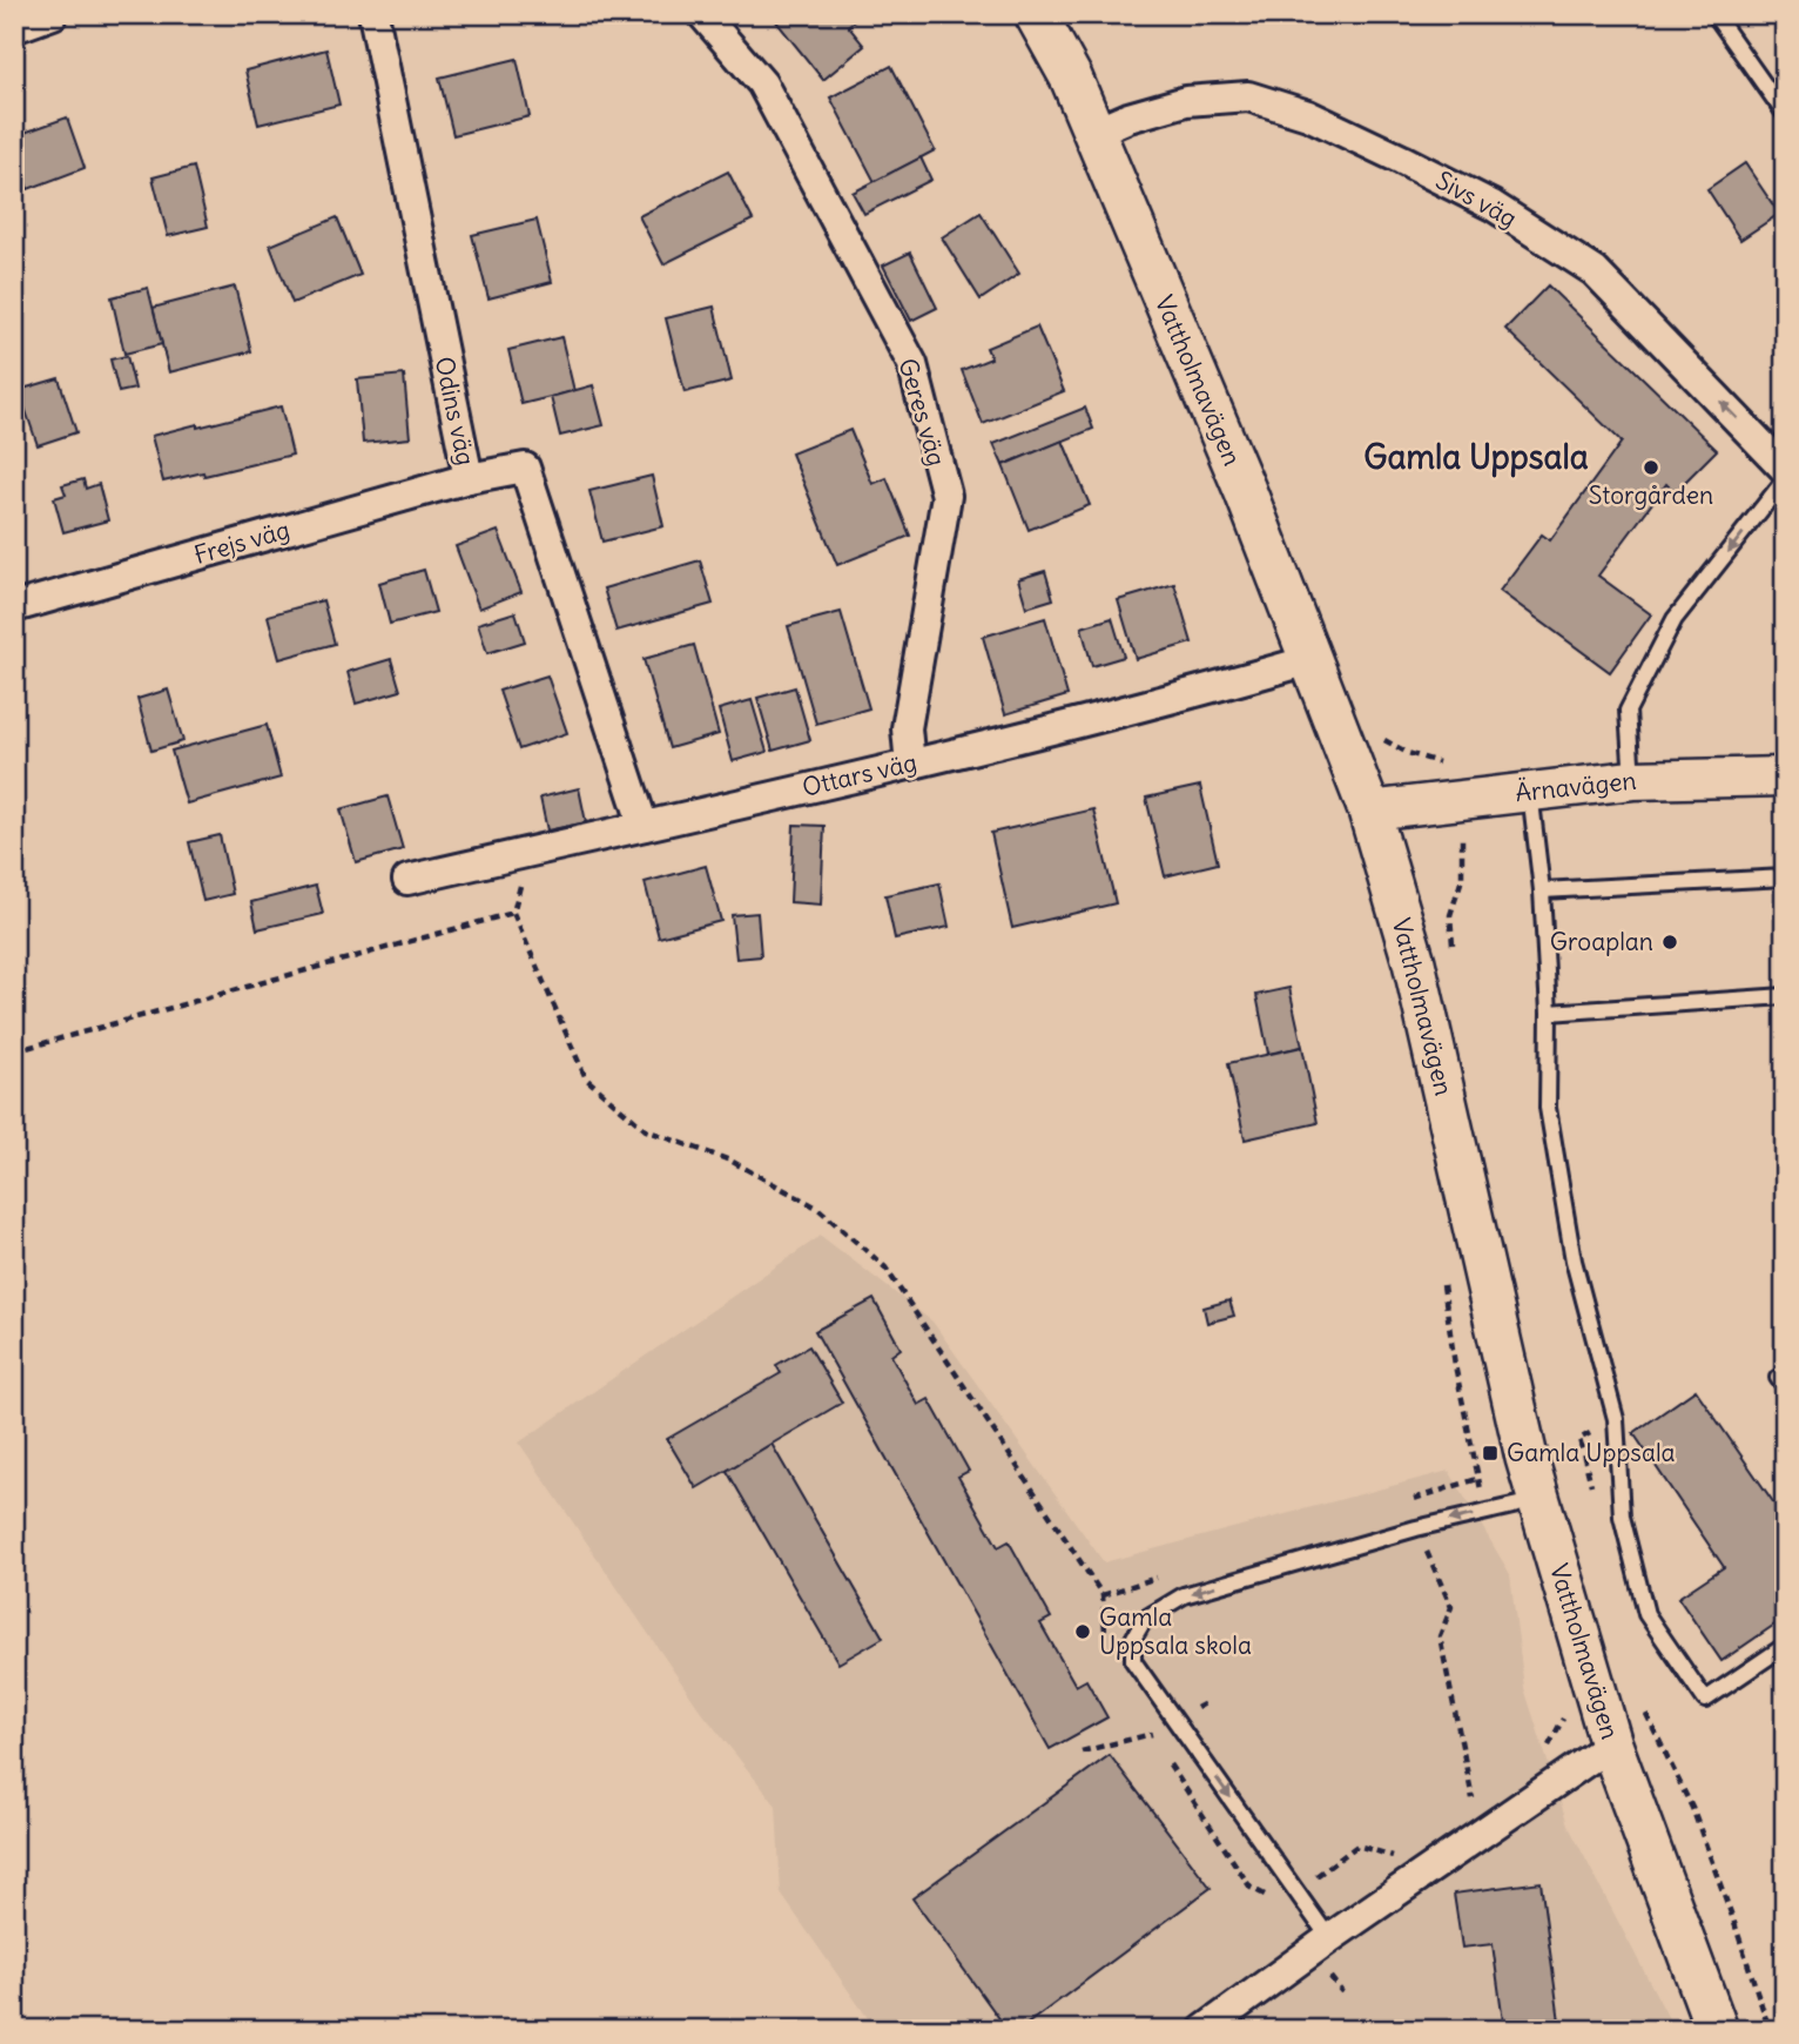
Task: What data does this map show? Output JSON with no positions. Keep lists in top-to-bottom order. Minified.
{"streets":{"main road":["Vattholmavägen"],"street":["Sivs väg","Odins väg","Geres väg","Frejs väg","Ottars väg","Ärnavägen"]},"crossings":[["Sivs väg","Vattholmavägen"],["Vattholmavägen","Ottars väg"],["Vattholmavägen","Ärnavägen"],["Odins väg","Frejs väg"],["Odins väg","Ottars väg"],["Geres väg","Ottars väg"]],"one_way":["Sivs väg"],"districts":["Gamla Uppsala"],"places":{"other":["Storgården","Groaplan","Gamla Uppsala skola"],"transit":["Gamla Uppsala"]}}
